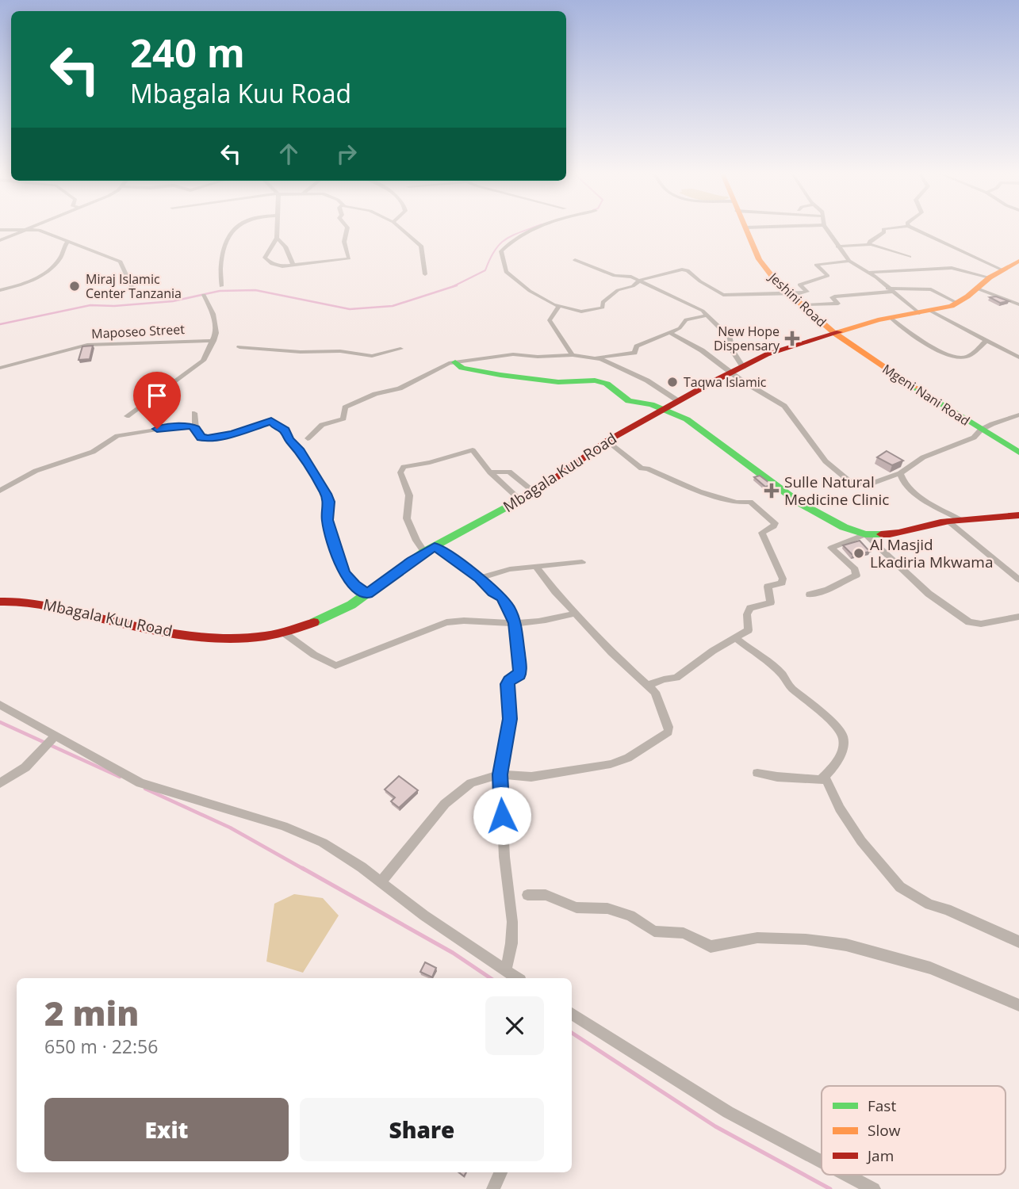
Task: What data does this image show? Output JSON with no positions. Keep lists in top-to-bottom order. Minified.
{"streets":{"street":["Jeshini Road","Maposeo Street","Mgeni Nani Road","Mbagala Kuu Road"]},"crossings":[["Jeshini Road","Mgeni Nani Road"],["Jeshini Road","Mbagala Kuu Road"],["Mgeni Nani Road","Mbagala Kuu Road"]],"places":{"other":["Miraj Islamic Center Tanzania","Taqwa Islamic","Al Masjid Lkadiria Mkwama"],"health":["New Hope Dispensary","Sulle Natural Medicine Clinic"]},"legend":["Fast","Slow","Jam"],"page":{"turn":["240 m","Mbagala Kuu Road"],"heading":["2 min","650 m · 22:56"],"buttons":["Exit","Share"]}}
